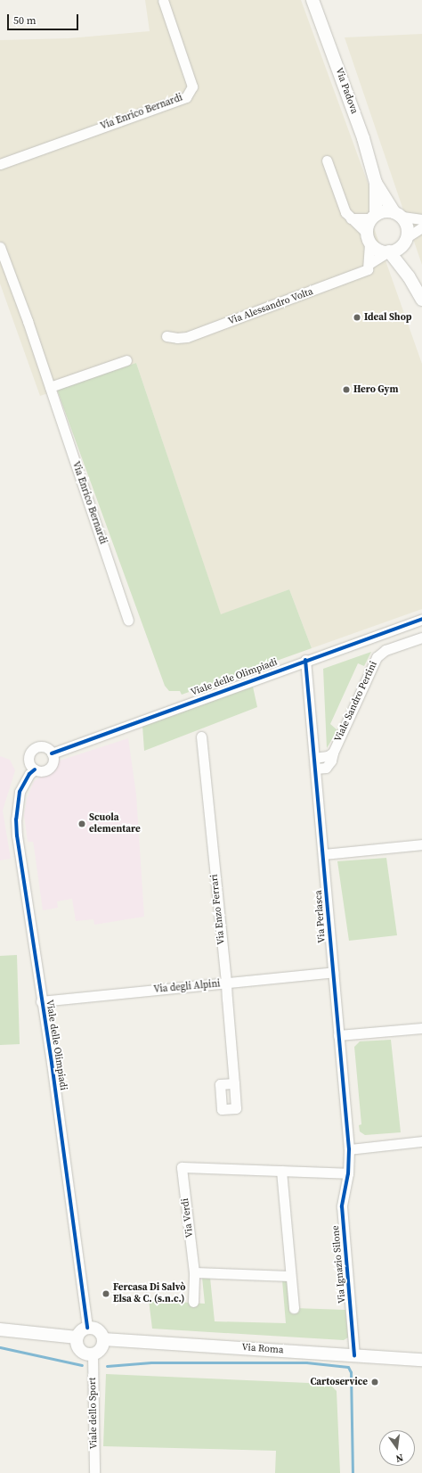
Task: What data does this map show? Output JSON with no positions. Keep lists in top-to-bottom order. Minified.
{"streets":{"main road":["Via Padova","Via Roma"],"street":["Via Enrico Bernardi","Via Alessandro Volta","Viale delle Olimpiadi","Viale Sandro Pertini","Via Enzo Ferrari","Via Perlasca","Via degli Alpini","Via Verdi","Via Ignazio Silone","Viale dello Sport"]},"crossings":[["Via Padova","Via Alessandro Volta"],["Viale delle Olimpiadi","Via Perlasca"],["Viale delle Olimpiadi","Via degli Alpini"],["Viale delle Olimpiadi","Via Roma"],["Viale delle Olimpiadi","Viale dello Sport"],["Viale Sandro Pertini","Via Perlasca"],["Via Enzo Ferrari","Via degli Alpini"],["Via Perlasca","Via degli Alpini"],["Via Perlasca","Via Verdi"],["Via Perlasca","Via Ignazio Silone"],["Via Verdi","Via Ignazio Silone"],["Via Ignazio Silone","Via Roma"],["Via Roma","Viale dello Sport"]],"places":["Ideal Shop","Hero Gym","Scuola elementare","Fercasa Di Salvò Elsa & C. (s.n.c.)","Cartoservice"],"scale_bar":"50 m","north":"bottom"}
